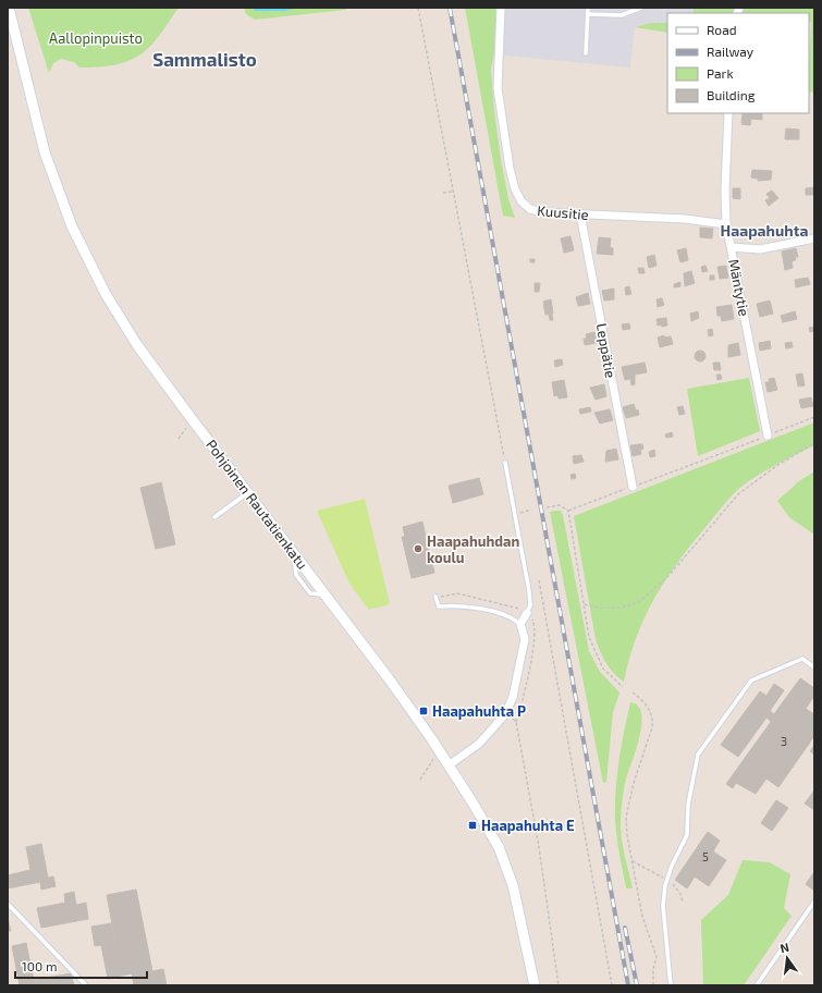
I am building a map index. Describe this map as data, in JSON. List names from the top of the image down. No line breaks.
{"streets":{"street":["Kuusitie","Mäntytie","Leppätie","Pohjoinen Rautatienkatu"]},"crossings":[["Kuusitie","Mäntytie"],["Kuusitie","Leppätie"]],"districts":["Sammalisto","Haapahuhta"],"parks":["Aallopinpuisto"],"places":{"other":["Haapahuhdan koulu"],"transit":["Haapahuhta P","Haapahuhta E"]},"house_numbers":["3","5"],"legend":["Road","Railway","Park","Building"],"scale_bar":"100 m","north":"top"}
